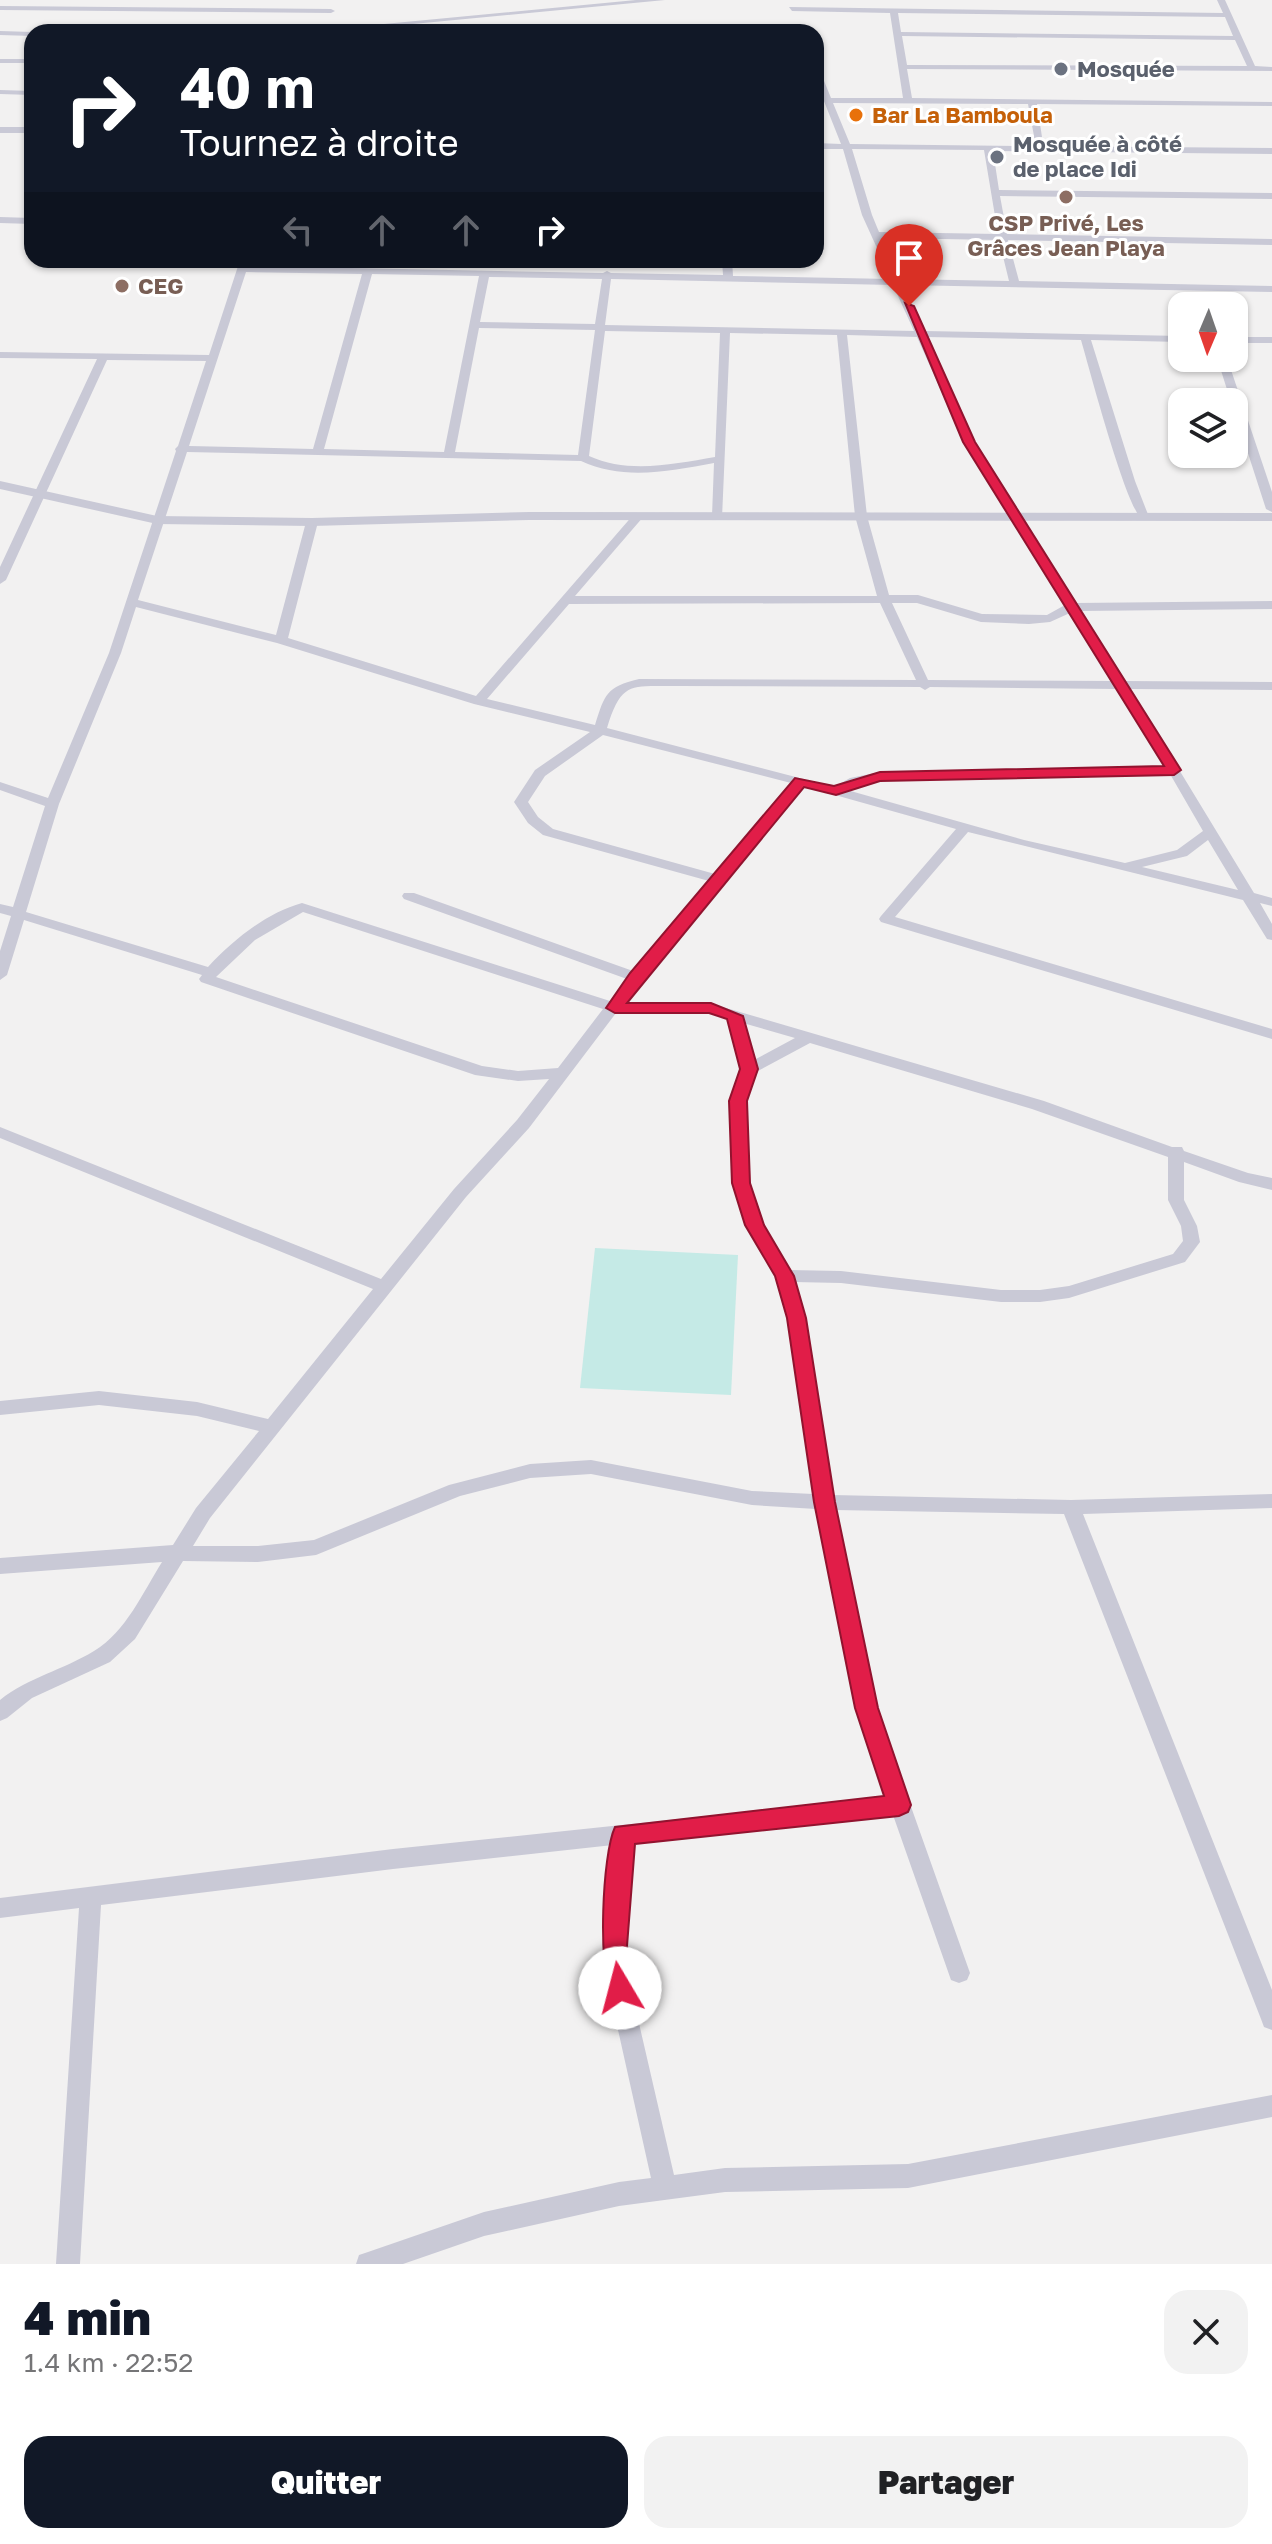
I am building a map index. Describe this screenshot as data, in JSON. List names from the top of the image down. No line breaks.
{"places":["Mosquée","Bar La Bamboula","Mosquée à côté de place Idi","CSP Privé, Les Grâces Jean Playa","CEG"],"north":"bottom","page":{"turn":["40 m","Tournez à droite"],"heading":["4 min","1.4 km · 22:52"],"buttons":["Quitter","Partager"]}}
